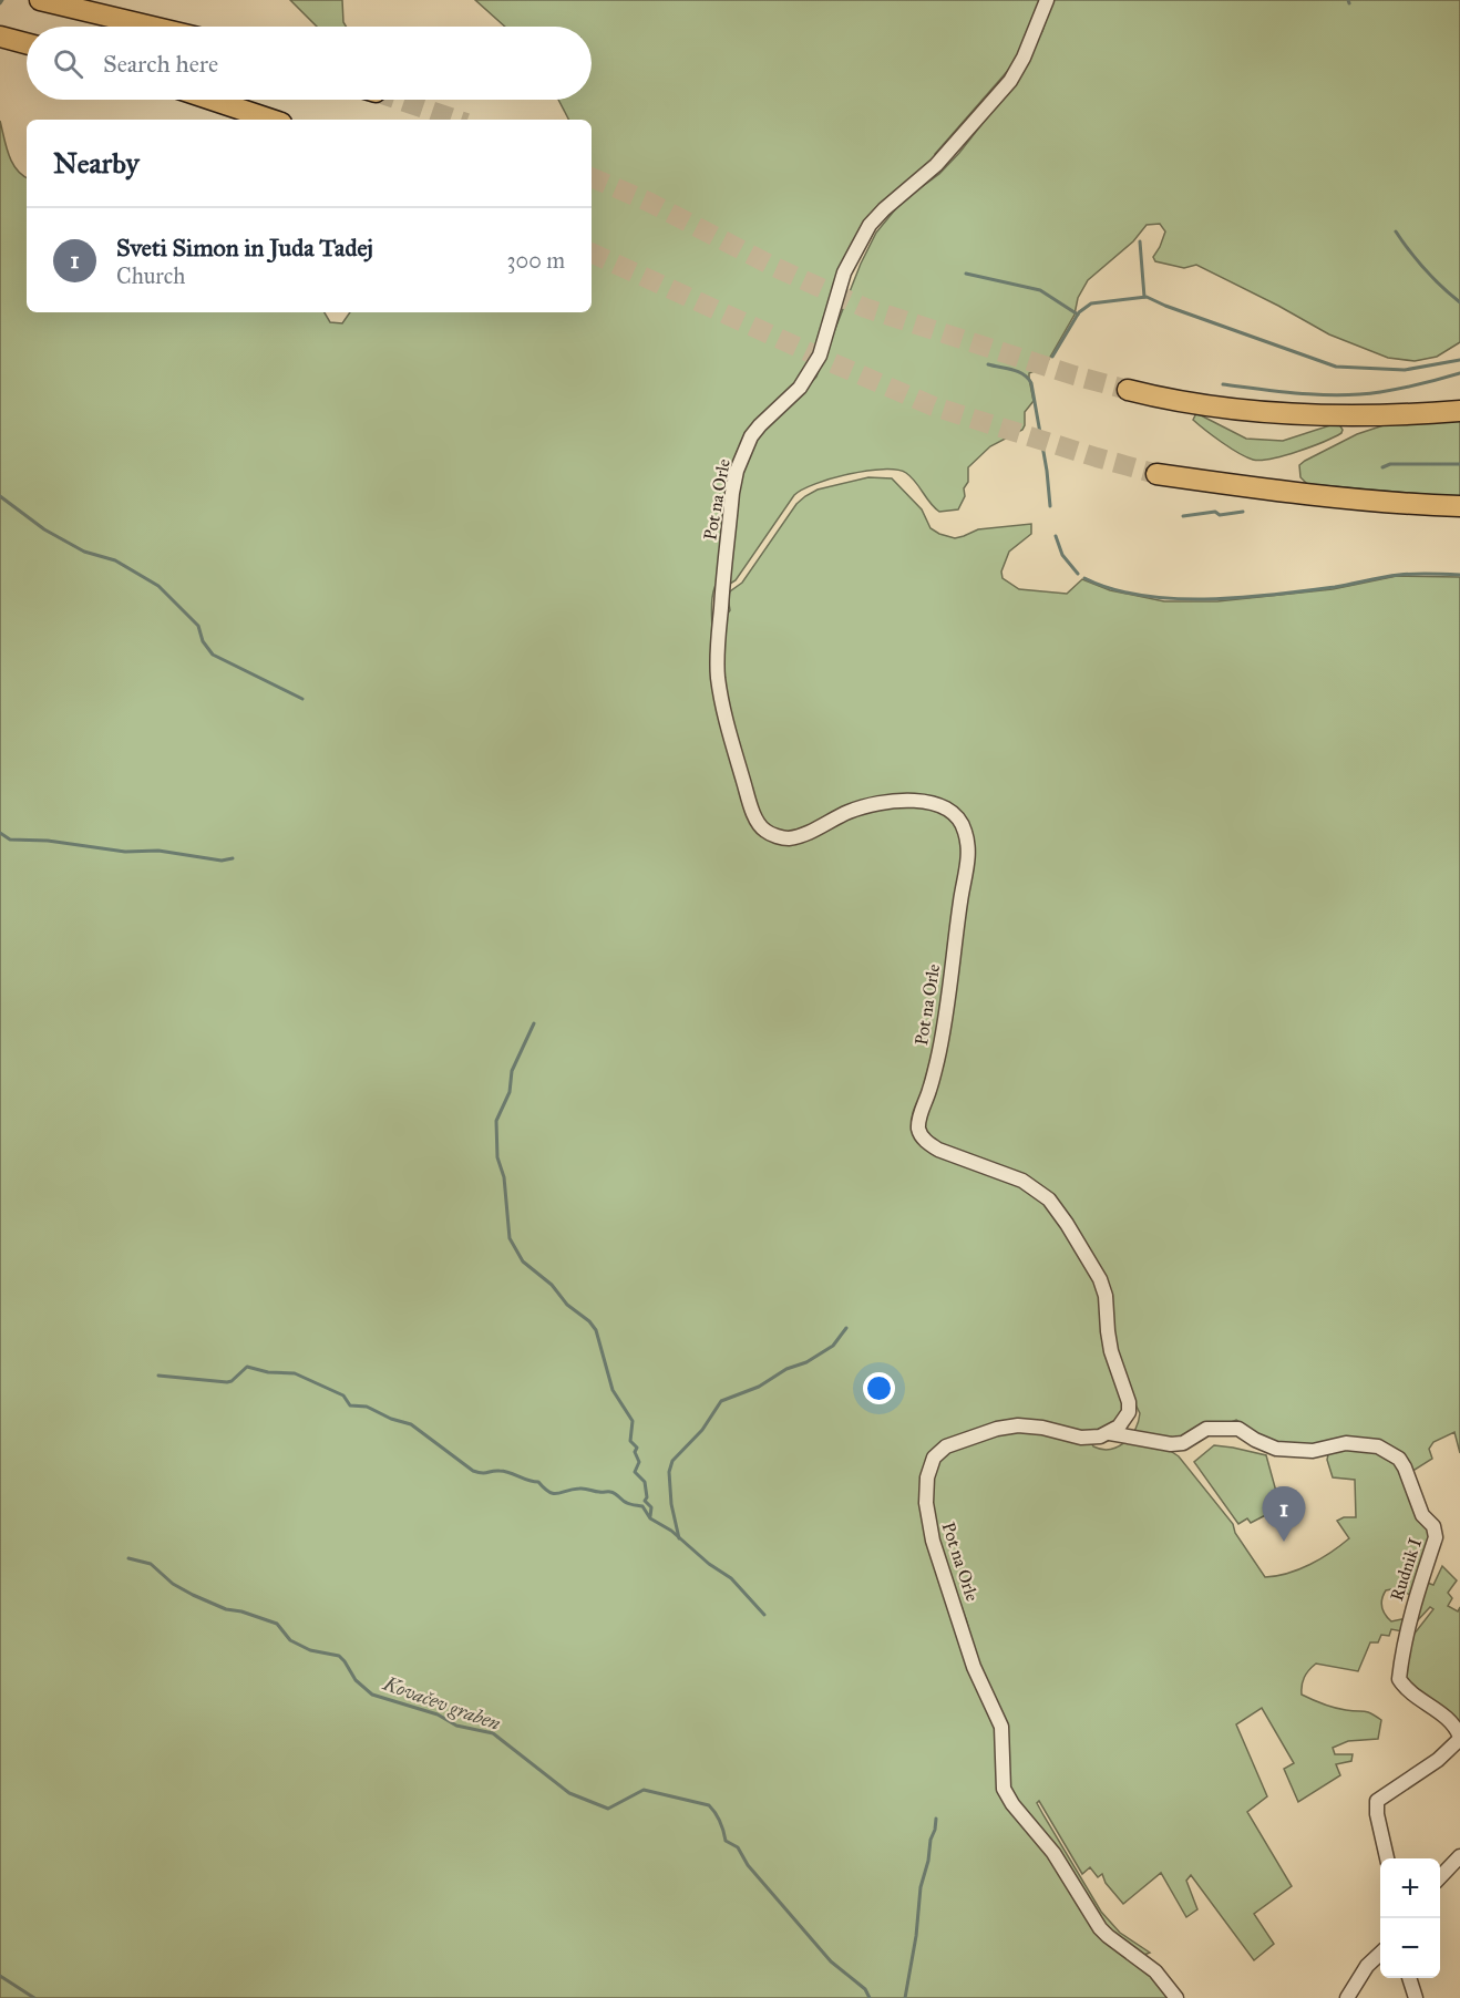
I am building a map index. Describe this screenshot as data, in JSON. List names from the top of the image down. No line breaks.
{"streets":{"street":["Pot na Orle","Rudnik I"]},"crossings":[["Pot na Orle","Rudnik I"]],"water":["Kovačev graben"],"page":{"search":"Search here","heading":"Nearby","list":[{"mark":"1","name":"Sveti Simon in Juda Tadej","note":"Church","value":"300 m"}],"pins":"1","map_buttons":["+","−"]}}
